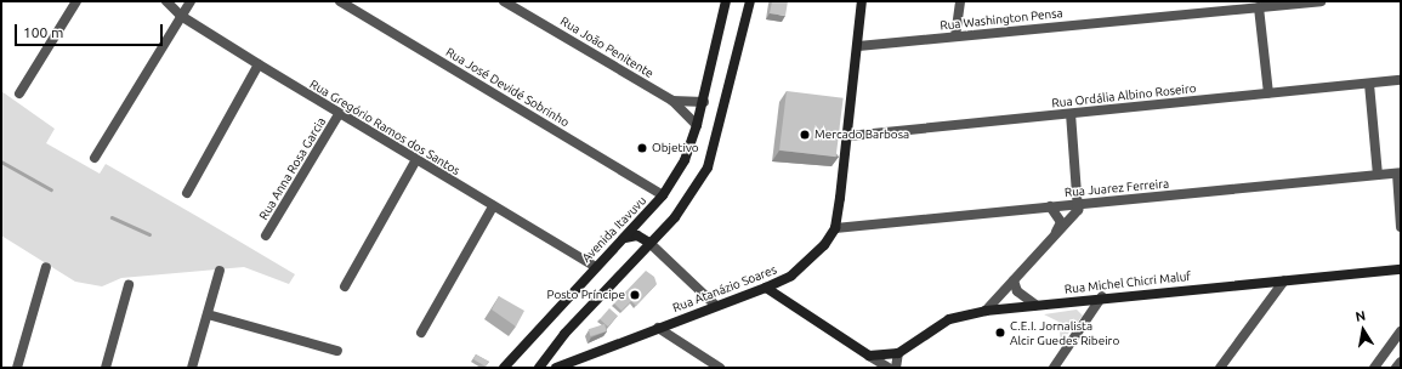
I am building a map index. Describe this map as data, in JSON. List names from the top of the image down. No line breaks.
{"streets":{"street":["Rua Washington Pensa","Rua João Penitente","Rua José Devidé Sobrinho","Rua Ordália Albino Roseiro","Rua Gregório Ramos dos Santos","Rua Anna Rosa Garcia","Rua Juarez Ferreira","Avenida Itavuvu","Rua Michel Chicri Maluf","Rua Atanázio Soares"]},"crossings":[["Rua Washington Pensa","Rua Atanázio Soares"],["Rua João Penitente","Avenida Itavuvu"],["Rua José Devidé Sobrinho","Avenida Itavuvu"],["Rua Ordália Albino Roseiro","Rua Atanázio Soares"],["Rua Gregório Ramos dos Santos","Rua Anna Rosa Garcia"],["Rua Gregório Ramos dos Santos","Avenida Itavuvu"],["Rua Juarez Ferreira","Rua Atanázio Soares"]],"places":["Mercado Barbosa","Objetivo","Posto Príncipe","C.E.I. Jornalista Alcir Guedes Ribeiro"],"scale_bar":"100 m","north":"top"}
